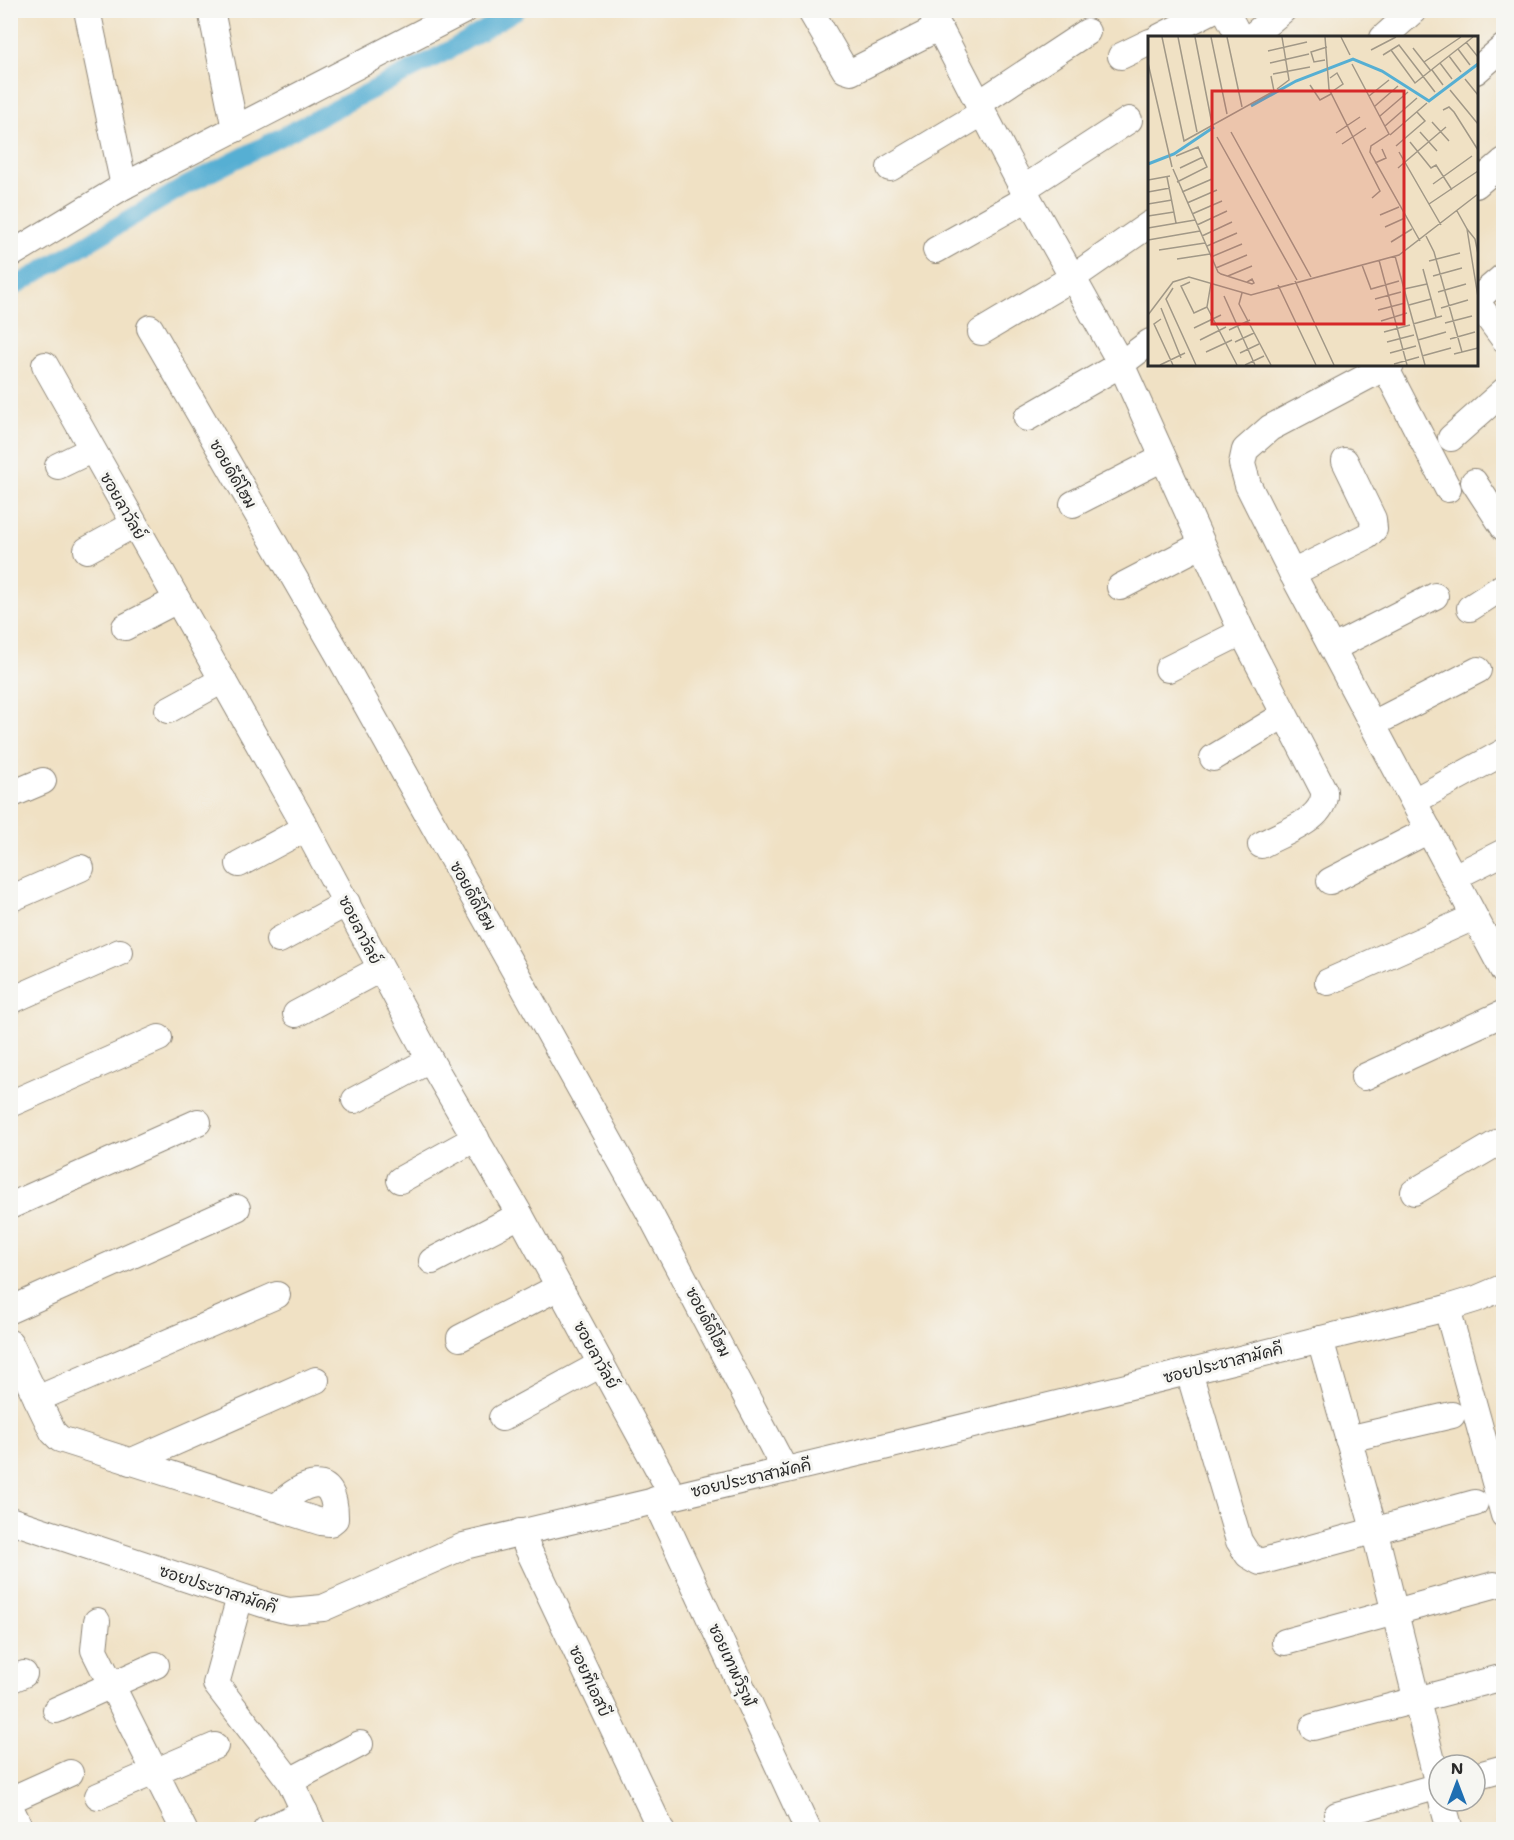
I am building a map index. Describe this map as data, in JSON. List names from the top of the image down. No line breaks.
{"streets":{"street":["ซอยดีดีโฮม","ซอยลาวัลย์","ซอยประชาสามัคคี","ซอยเทพวิรุฬ","ซอยทีเอสบี"]},"crossings":[["ซอยดีดีโฮม","ซอยประชาสามัคคี"],["ซอยลาวัลย์","ซอยประชาสามัคคี"],["ซอยลาวัลย์","ซอยเทพวิรุฬ"],["ซอยประชาสามัคคี","ซอยเทพวิรุฬ"],["ซอยประชาสามัคคี","ซอยทีเอสบี"]],"north":"top"}
